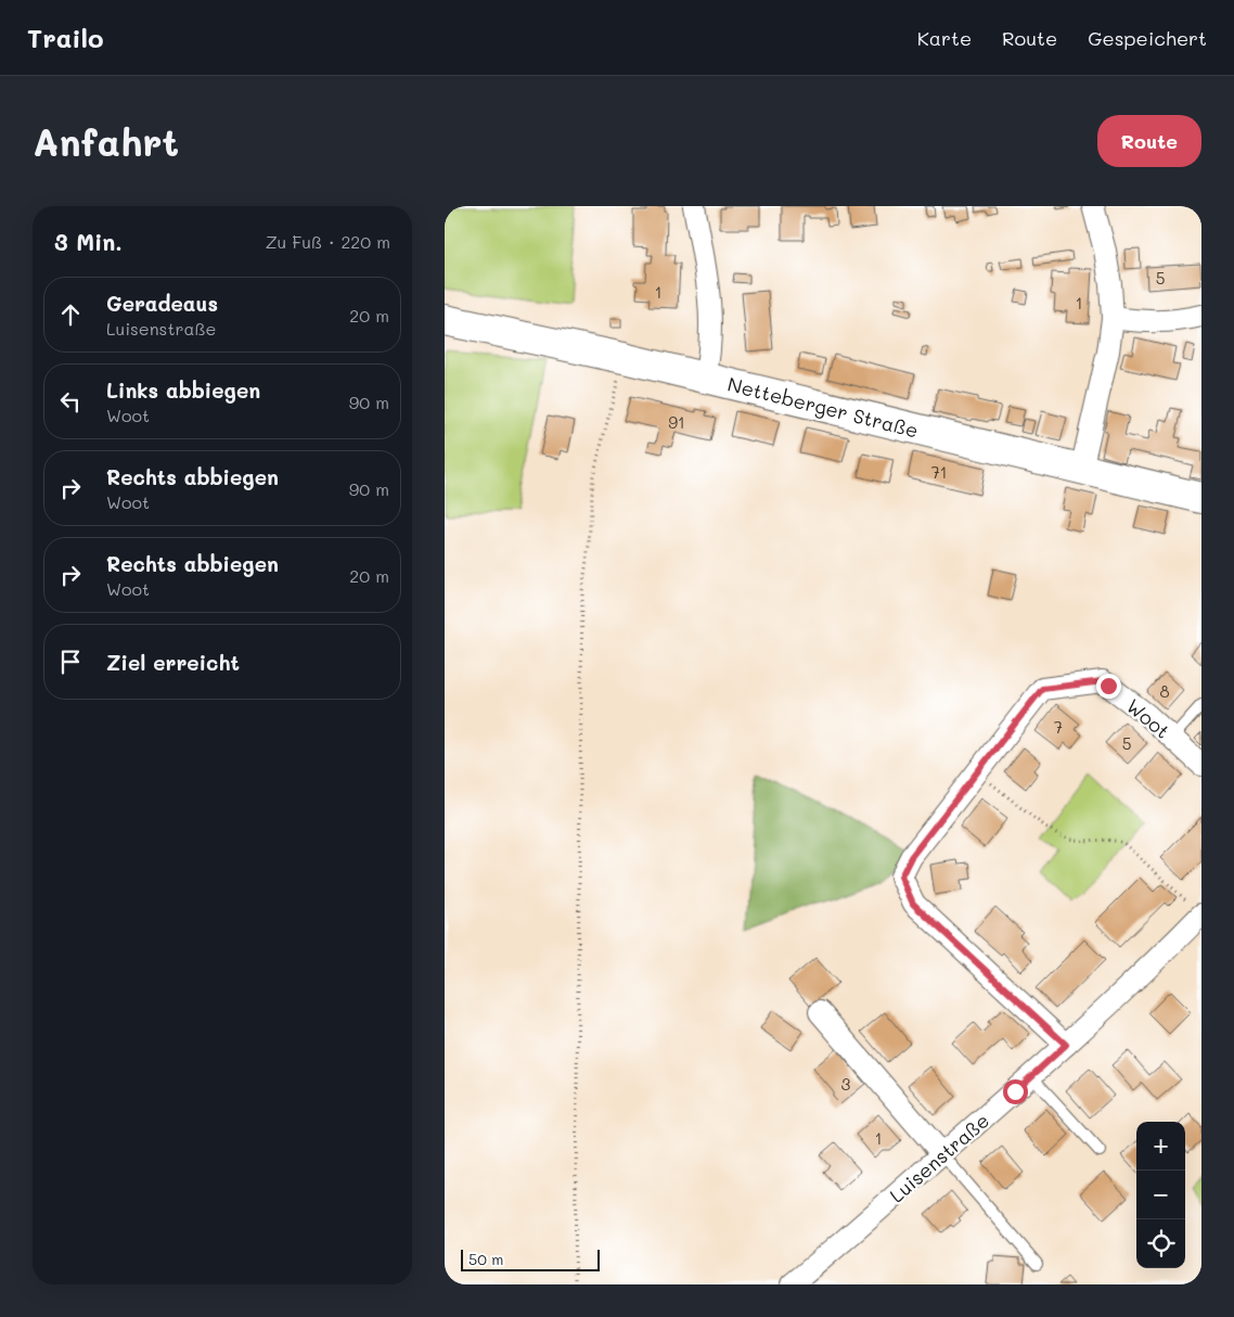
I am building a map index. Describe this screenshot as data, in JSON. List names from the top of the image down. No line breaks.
{"streets":{"street":["Netteberger Straße","Woot","Luisenstraße"]},"crossings":[["Woot","Luisenstraße"]],"house_numbers":["5","1","1","91","71","8","7","5","3","1"],"scale_bar":"50 m","page":{"header":"Trailo","nav":["Karte","Route","Gespeichert"],"buttons":"Route","title":"Anfahrt","heading":["3 Min.","Zu Fuß · 220 m"],"list":[["Geradeaus","Luisenstraße","20 m"],["Links abbiegen","Woot","90 m"],["Rechts abbiegen","Woot","90 m"],["Rechts abbiegen","Woot","20 m"],"Ziel erreicht"],"map_buttons":["+","−"],"scale":"50 m"}}
